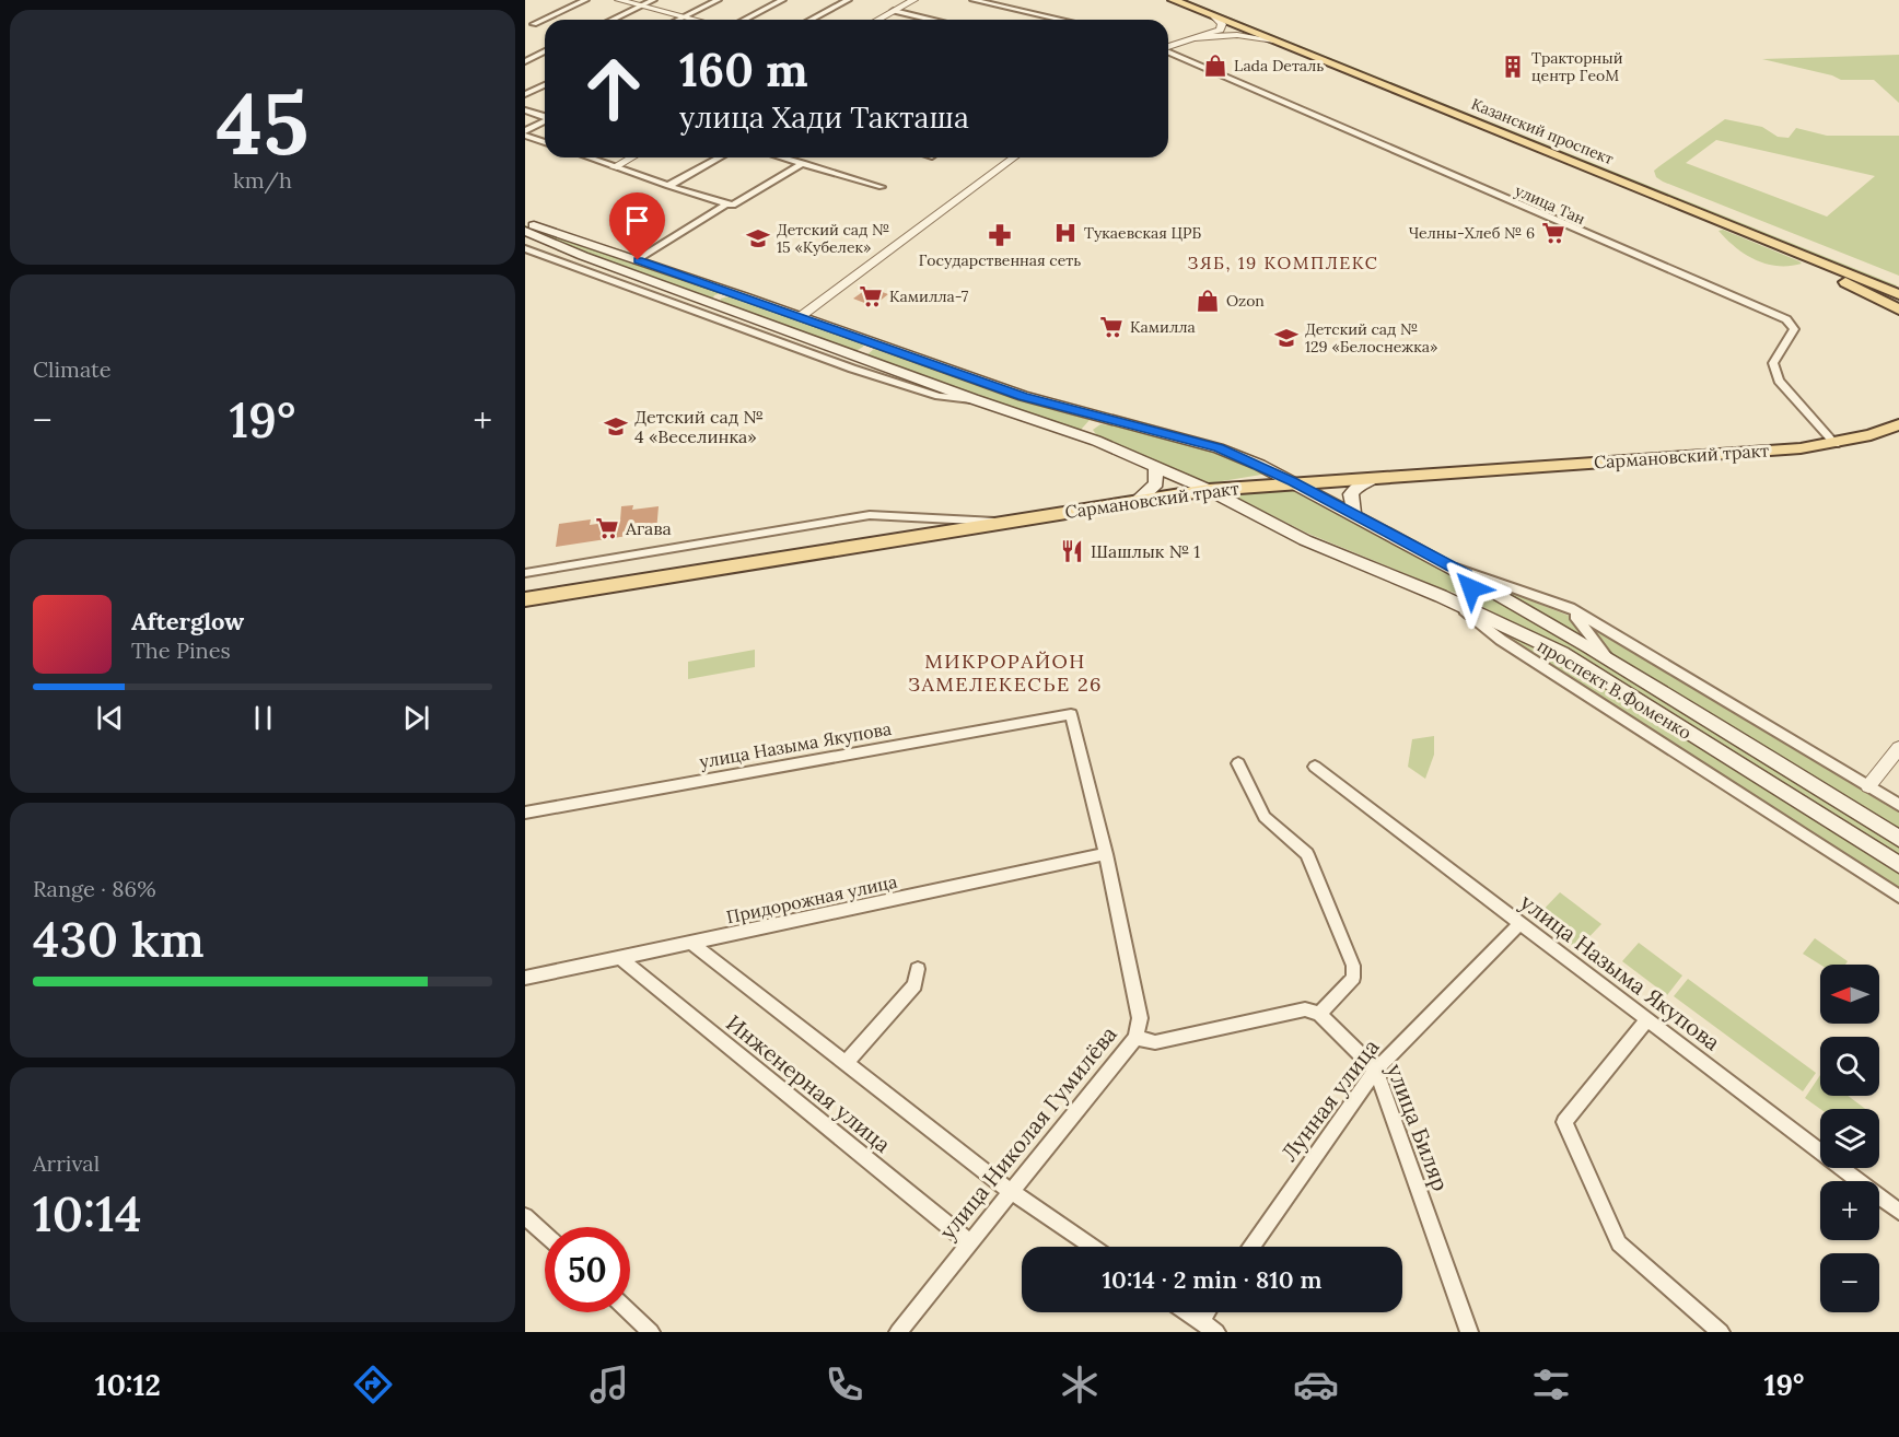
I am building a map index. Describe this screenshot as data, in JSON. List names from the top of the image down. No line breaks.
{"streets":{"main road":["Казанский проспект","Сармановский тракт","проспект В.Фоменко"],"street":["улица Тан","улица Назыма Якупова","Придорожная улица","Инженерная улица","Лунная улица","улица Биляр","улица Николая Гумилёва"]},"crossings":[["улица Тан","Сармановский тракт"],["Сармановский тракт","проспект В.Фоменко"],["улица Назыма Якупова","Лунная улица"],["улица Назыма Якупова","улица Николая Гумилёва"],["Придорожная улица","Инженерная улица"],["Придорожная улица","улица Николая Гумилёва"],["Инженерная улица","улица Николая Гумилёва"],["Лунная улица","улица Биляр"]],"districts":["ЗЯБ, 19 КОМПЛЕКС","МИКРОРАЙОН ЗАМЕЛЕКЕСЬЕ 26"],"places":{"shop":["Lada Dеталь","Ozon"],"building":["Тракторный центр ГеоМ"],"hospital":["Тукаевская ЦРБ"],"supermarket":["Челны-Хлеб № 6","Камилла-7","Камилла","Агава"],"pharmacy":["Государственная сеть"],"school or university":["Детский сад № 15 «Кубелек»","Детский сад № 129 «Белоснежка»","Детский сад № 4 «Веселинка»"],"restaurant":["Шашлык № 1"]},"north":"left","page":{"tile":[["45","km/h"],"Climate",["Range · 86%","430 km"],["Arrival","10:14"]],"turn":["160 m","улица Хади Такташа"],"heat":["−","19°","+"],"song":["Afterglow","The Pines"],"map_buttons":["+","−"],"limit":"50","trip":"10:14 · 2 min · 810 m","tabs":["10:12","19°"]}}
